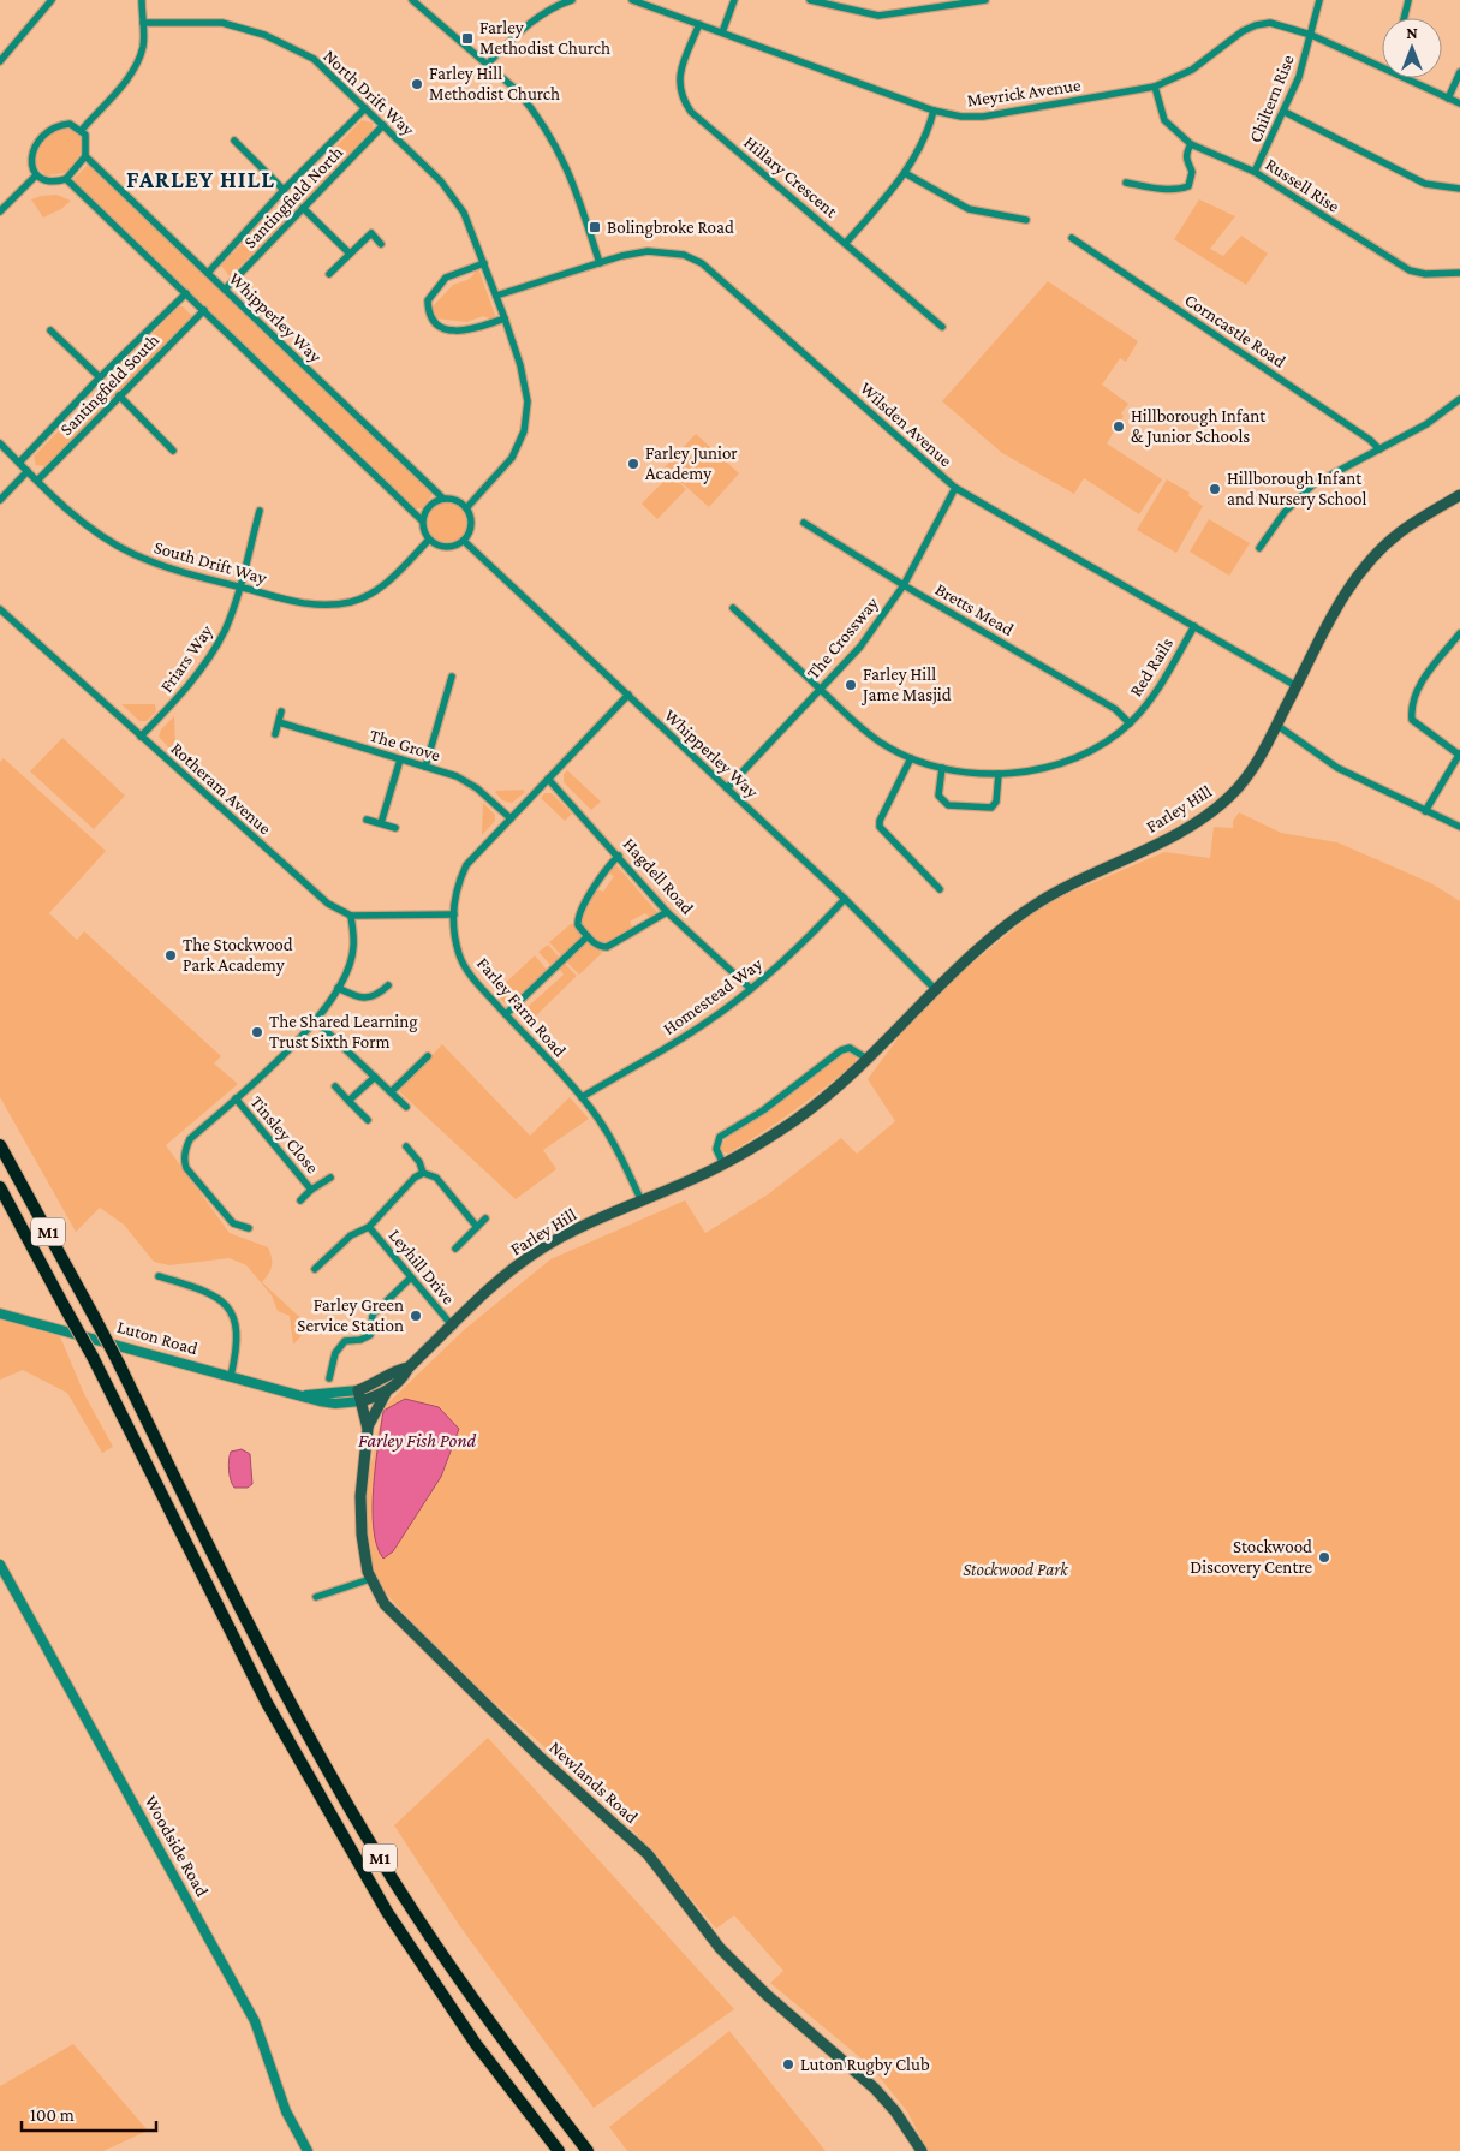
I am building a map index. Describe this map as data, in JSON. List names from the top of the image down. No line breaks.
{"streets":{"highway":["M1"],"main road":["Farley Hill","Newlands Road"],"street":["North Drift Way","Meyrick Avenue","Chiltern Rise","Hillary Crescent","Russell Rise","Santingfield North","Whipperley Way","Corncastle Road","Santingfield South","Wilsden Avenue","South Drift Way","Bretts Mead","The Crossway","Friars Way","Red Rails","The Grove","Rotheram Avenue","Hagdell Road","Homestead Way","Farley Farm Road","Tinsley Close","Leyhill Drive","Luton Road","Woodside Road"]},"crossings":[["North Drift Way","Santingfield North"],["North Drift Way","Whipperley Way"],["North Drift Way","Wilsden Avenue"],["North Drift Way","South Drift Way"],["Meyrick Avenue","Chiltern Rise"],["Meyrick Avenue","Hillary Crescent"],["Meyrick Avenue","Russell Rise"],["Chiltern Rise","Russell Rise"],["Santingfield North","Whipperley Way"],["Whipperley Way","South Drift Way"],["Whipperley Way","The Crossway"],["Whipperley Way","Farley Hill"],["Whipperley Way","Homestead Way"],["Whipperley Way","Farley Farm Road"],["Santingfield South","South Drift Way"],["Wilsden Avenue","The Crossway"],["Wilsden Avenue","Red Rails"],["Wilsden Avenue","Farley Hill"],["South Drift Way","Friars Way"],["Bretts Mead","The Crossway"],["Bretts Mead","Red Rails"],["The Crossway","Red Rails"],["Friars Way","Rotheram Avenue"],["The Grove","Farley Farm Road"],["Rotheram Avenue","Tinsley Close"],["Farley Hill","Farley Farm Road"],["Farley Hill","Leyhill Drive"],["Farley Hill","Luton Road"],["Farley Hill","Newlands Road"],["Hagdell Road","Homestead Way"],["Hagdell Road","Farley Farm Road"],["Homestead Way","Farley Farm Road"],["Luton Road","Newlands Road"]],"districts":["FARLEY HILL"],"water":["Farley Fish Pond"],"parks":["Stockwood Park"],"places":{"transit":["Farley Methodist Church","Bolingbroke Road"],"other":["Farley Hill Methodist Church","Hillborough Infant & Junior Schools","Farley Junior Academy","Hillborough Infant and Nursery School","Farley Hill Jame Masjid","The Stockwood Park Academy","The Shared Learning Trust Sixth Form","Farley Green Service Station","Stockwood Discovery Centre","Luton Rugby Club"]},"scale_bar":"100 m","north":"top"}
